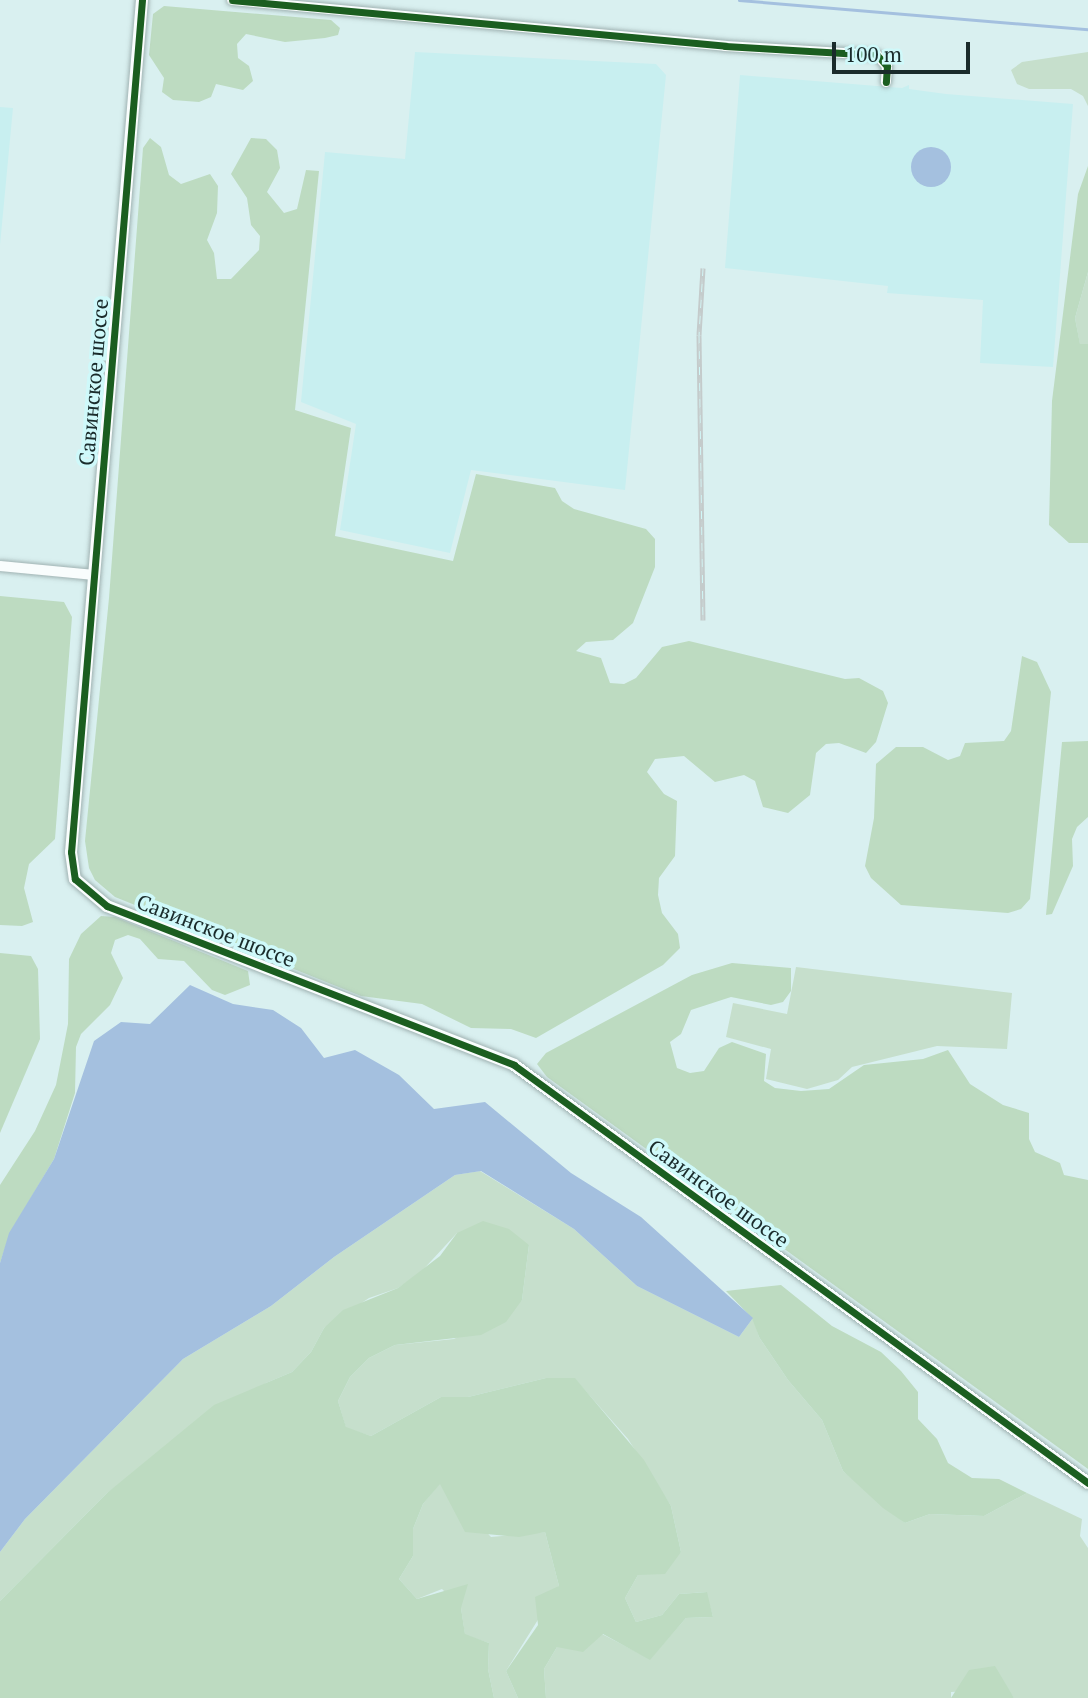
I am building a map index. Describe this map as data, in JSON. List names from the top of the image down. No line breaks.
{"streets":{"street":["Савинское шоссе"]},"scale_bar":"100 m"}
